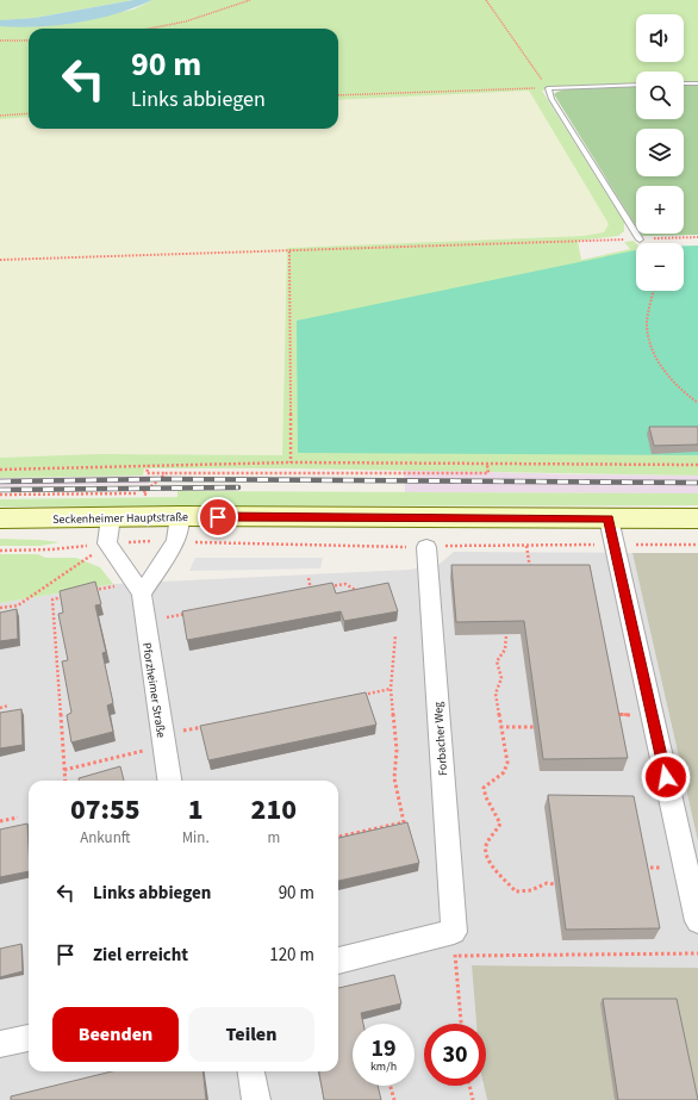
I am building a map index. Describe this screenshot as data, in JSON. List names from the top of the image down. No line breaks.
{"streets":{"main road":["Seckenheimer Hauptstraße"],"street":["Pforzheimer Straße","Forbacher Weg"]},"page":{"map_buttons":["+","−"],"turn":["90 m","Links abbiegen"],"eta":["07:55","Ankunft","1","Min.","210","m"],"list":[{"name":"Links abbiegen","value":"90 m"},{"name":"Ziel erreicht","value":"120 m"}],"buttons":["Beenden","Teilen"],"speed":"19 km/h","limit":"30"}}
